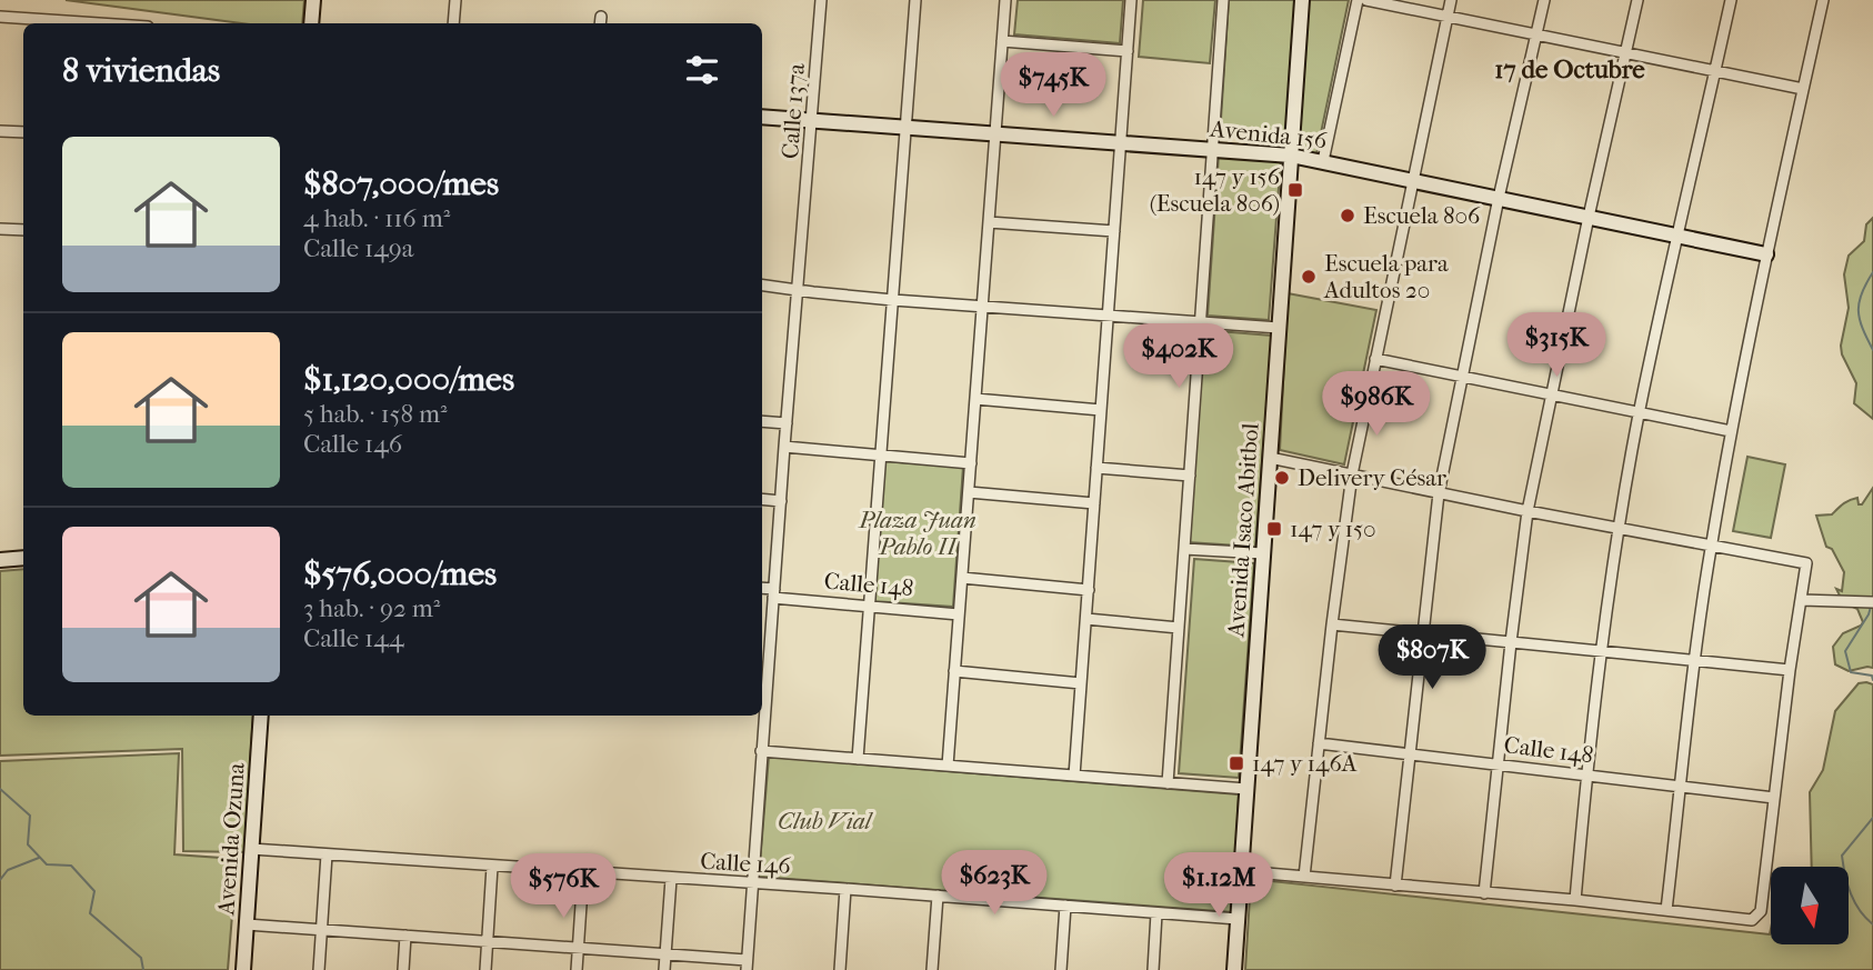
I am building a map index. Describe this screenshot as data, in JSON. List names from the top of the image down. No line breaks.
{"streets":{"main road":["Avenida 156","Avenida Isaco Abitbol","Avenida Ozuna"],"street":["Calle 137a","Calle 148","Calle 146"]},"crossings":[["Calle 137a","Avenida 156"],["Calle 137a","Calle 148"],["Calle 137a","Calle 146"],["Avenida 156","Avenida Isaco Abitbol"],["Avenida Isaco Abitbol","Calle 146"],["Avenida Ozuna","Calle 146"]],"districts":["17 de Octubre"],"parks":["Plaza Juan Pablo II","Club Vial"],"places":{"transit":["147 y 156 (Escuela 806)","147 y 150","147 y 146A"],"other":["Escuela 806","Escuela para Adultos 20","Delivery César"]},"north":"bottom","page":{"heading":"8 viviendas","price":["$745K","$315K","$402K","$986K","$807K","$623K","$1.12M","$576K"],"list":[{"name":"$807,000/mes","note":"4 hab. · 116 m² · Calle 149a"},{"name":"$1,120,000/mes","note":"5 hab. · 158 m² · Calle 146"},{"name":"$576,000/mes","note":"3 hab. · 92 m² · Calle 144"}]}}
